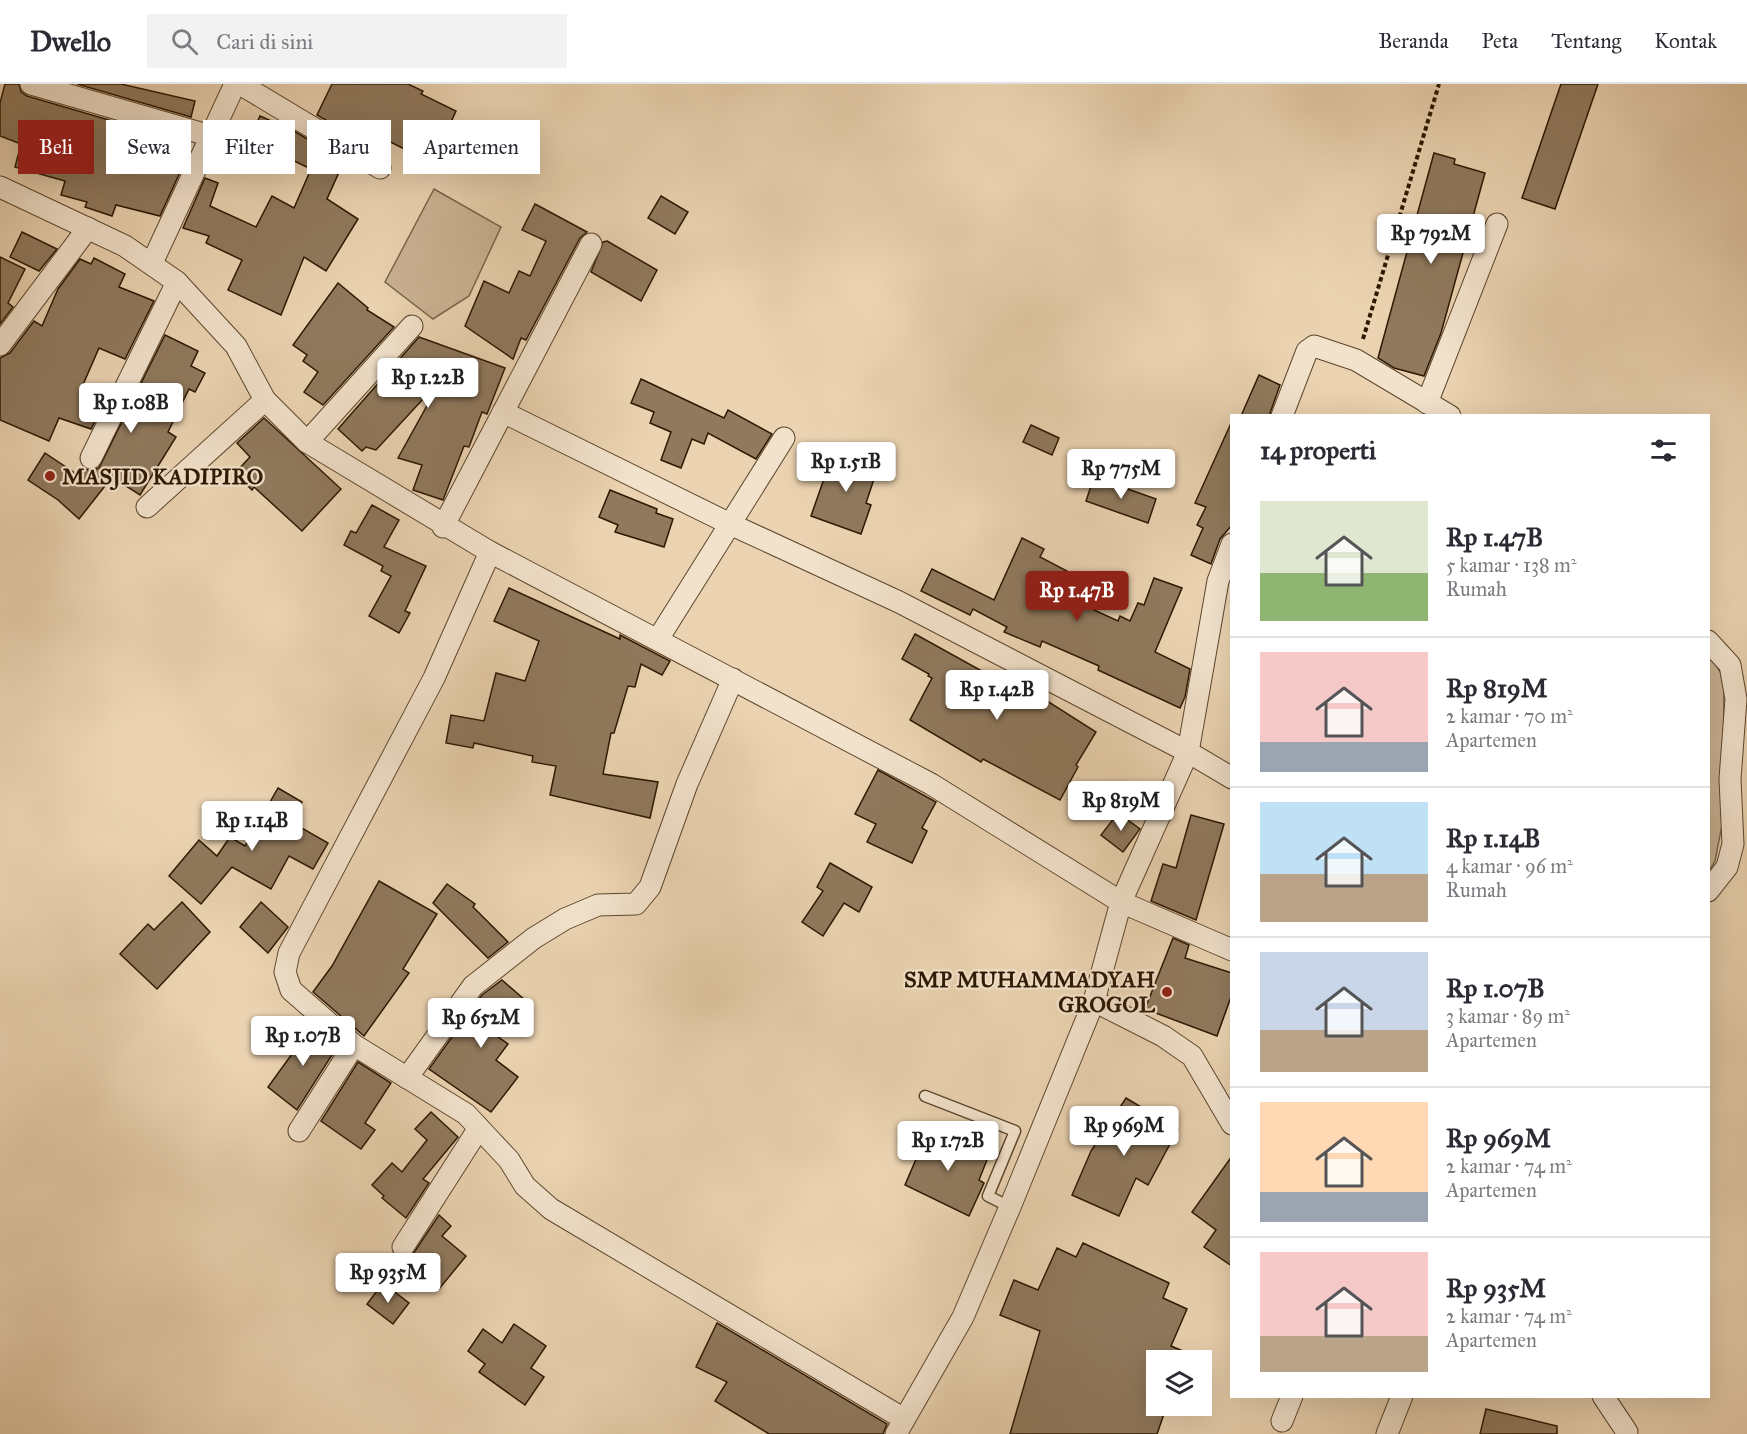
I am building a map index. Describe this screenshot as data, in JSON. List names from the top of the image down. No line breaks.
{"places":["MASJID KADIPIRO","SMP MUHAMMADYAH GROGOL"],"page":{"header":"Dwello","search":"Cari di sini","nav":["Beranda","Peta","Tentang","Kontak"],"chip":["Beli","Sewa","Filter","Baru","Apartemen"],"price":["Rp 792M","Rp 1.22B","Rp 1.08B","Rp 1.51B","Rp 775M","Rp 1.47B","Rp 1.42B","Rp 819M","Rp 1.14B","Rp 652M","Rp 1.07B","Rp 969M","Rp 1.72B","Rp 935M"],"heading":"14 properti","list":[{"name":"Rp 1.47B","note":"5 kamar · 138 m² · Rumah"},{"name":"Rp 819M","note":"2 kamar · 70 m² · Apartemen"},{"name":"Rp 1.14B","note":"4 kamar · 96 m² · Rumah"},{"name":"Rp 1.07B","note":"3 kamar · 89 m² · Apartemen"},{"name":"Rp 969M","note":"2 kamar · 74 m² · Apartemen"},{"name":"Rp 935M","note":"2 kamar · 74 m² · Apartemen"}]}}
